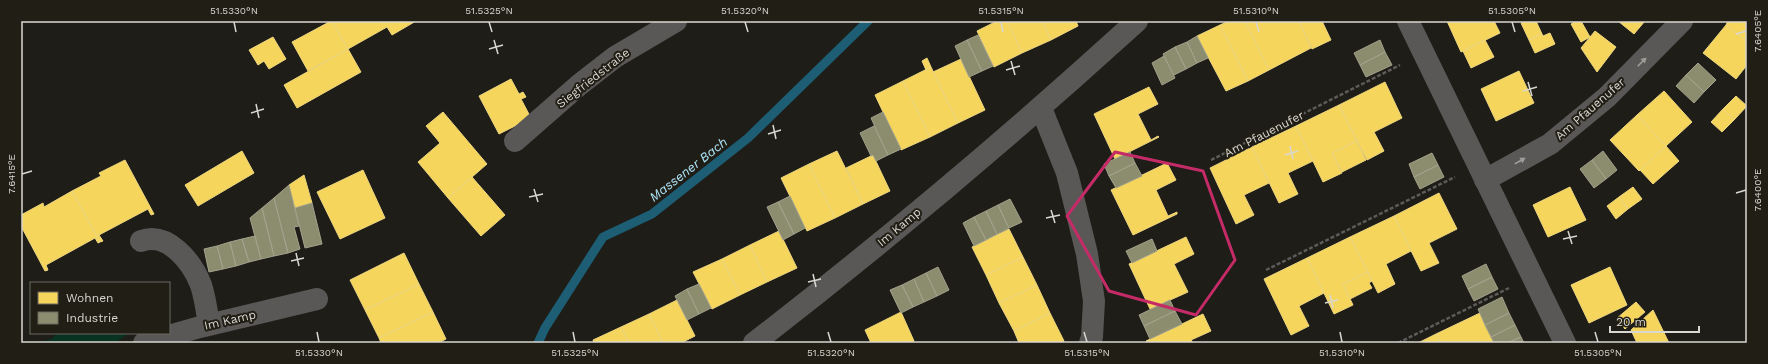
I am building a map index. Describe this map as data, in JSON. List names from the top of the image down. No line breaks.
{"streets":{"street":["Siegfriedstraße","Am Pfauenufer","Im Kamp"]},"one_way":["Am Pfauenufer"],"water":["Massener Bach"],"legend":["Wohnen","Industrie"],"scale_bar":"20 m","coordinates":["51.5330°N","51.5325°N","51.5320°N","51.5315°N","51.5310°N","51.5305°N","7.6405°E","7.6415°E","7.6400°E"]}
